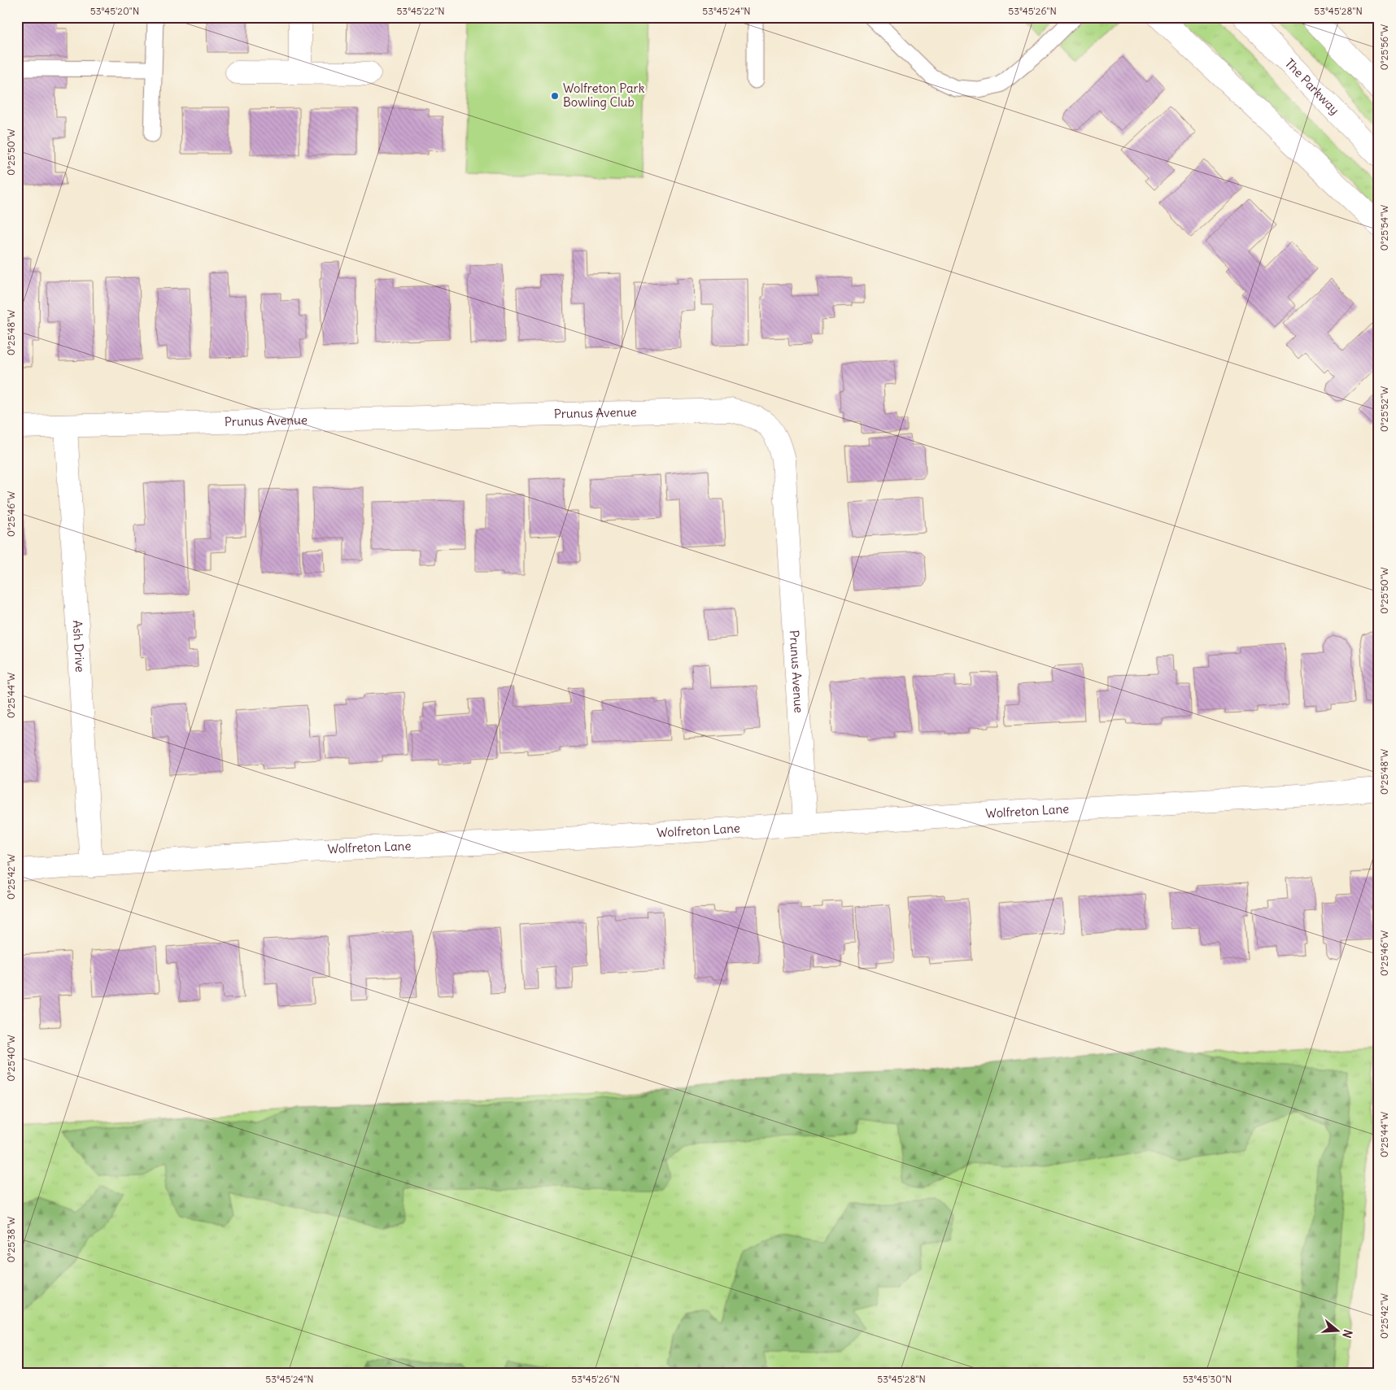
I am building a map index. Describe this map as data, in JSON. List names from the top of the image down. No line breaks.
{"streets":{"street":["The Parkway","Prunus Avenue","Ash Drive","Wolfreton Lane"]},"crossings":[["Prunus Avenue","Ash Drive"],["Prunus Avenue","Wolfreton Lane"],["Ash Drive","Wolfreton Lane"]],"places":["Wolfreton Park Bowling Club"],"north":"right","coordinates":["53°45'20\"N","53°45'22\"N","53°45'24\"N","53°45'26\"N","53°45'28\"N","0°25'56\"W","0°25'50\"W","0°25'54\"W","0°25'48\"W","0°25'52\"W","0°25'46\"W","0°25'44\"W","0°25'42\"W","0°25'40\"W","0°25'38\"W","53°45'30\"N"]}
